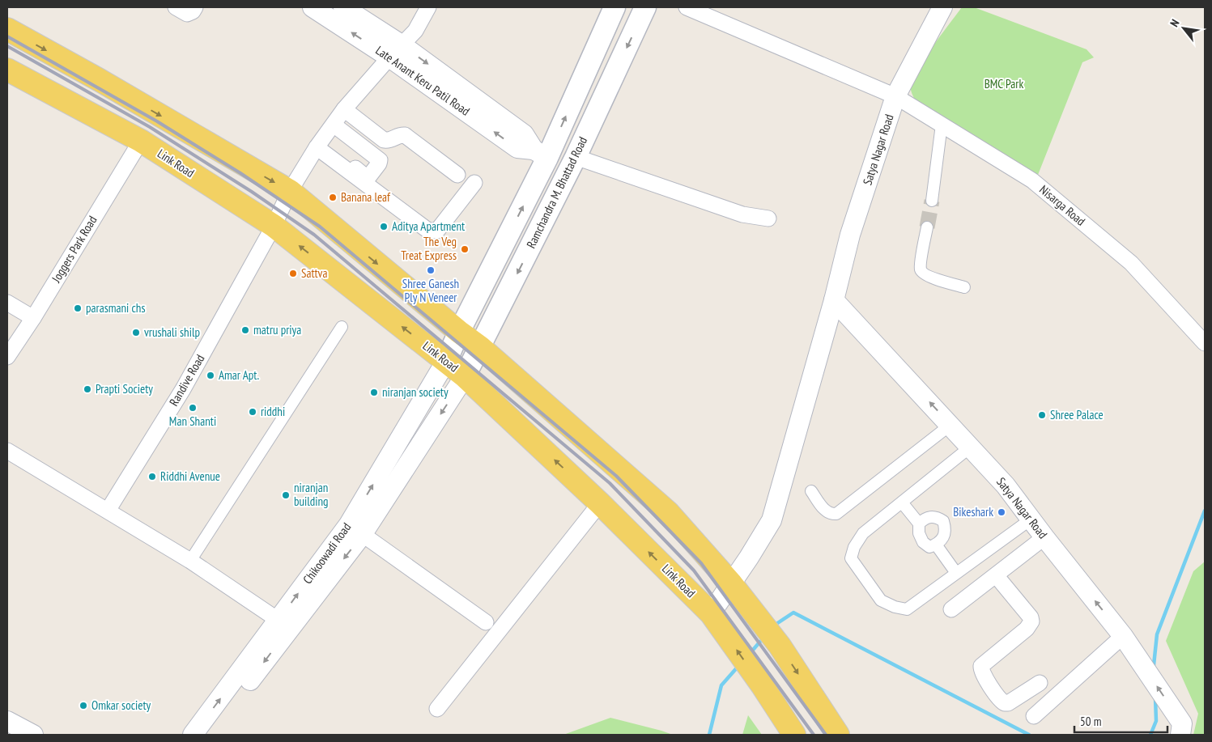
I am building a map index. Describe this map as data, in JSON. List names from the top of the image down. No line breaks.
{"streets":{"main road":["Link Road","Ramchandra M. Bhattad Road"],"street":["Late Anant Keru Patil Road","Satya Nagar Road","Nisarga Road","Joggers Park Road","Randive Road","Chikoowadi Road"]},"crossings":[["Late Anant Keru Patil Road","Ramchandra M. Bhattad Road"],["Late Anant Keru Patil Road","Randive Road"],["Satya Nagar Road","Link Road"],["Satya Nagar Road","Nisarga Road"],["Link Road","Ramchandra M. Bhattad Road"],["Link Road","Joggers Park Road"],["Link Road","Randive Road"],["Link Road","Chikoowadi Road"],["Ramchandra M. Bhattad Road","Chikoowadi Road"]],"parks":["BMC Park"],"places":["Banana leaf","Aditya Apartment","The Veg Treat Express","Shree Ganesh Ply N Veneer","Sattva","parasmani chs","matru priya","vrushali shilp","Amar Apt.","Prapti Society","niranjan society","Man Shanti","riddhi","Shree Palace","Riddhi Avenue","niranjan building","Bikeshark","Omkar society"],"scale_bar":"50 m","north":"top left"}
